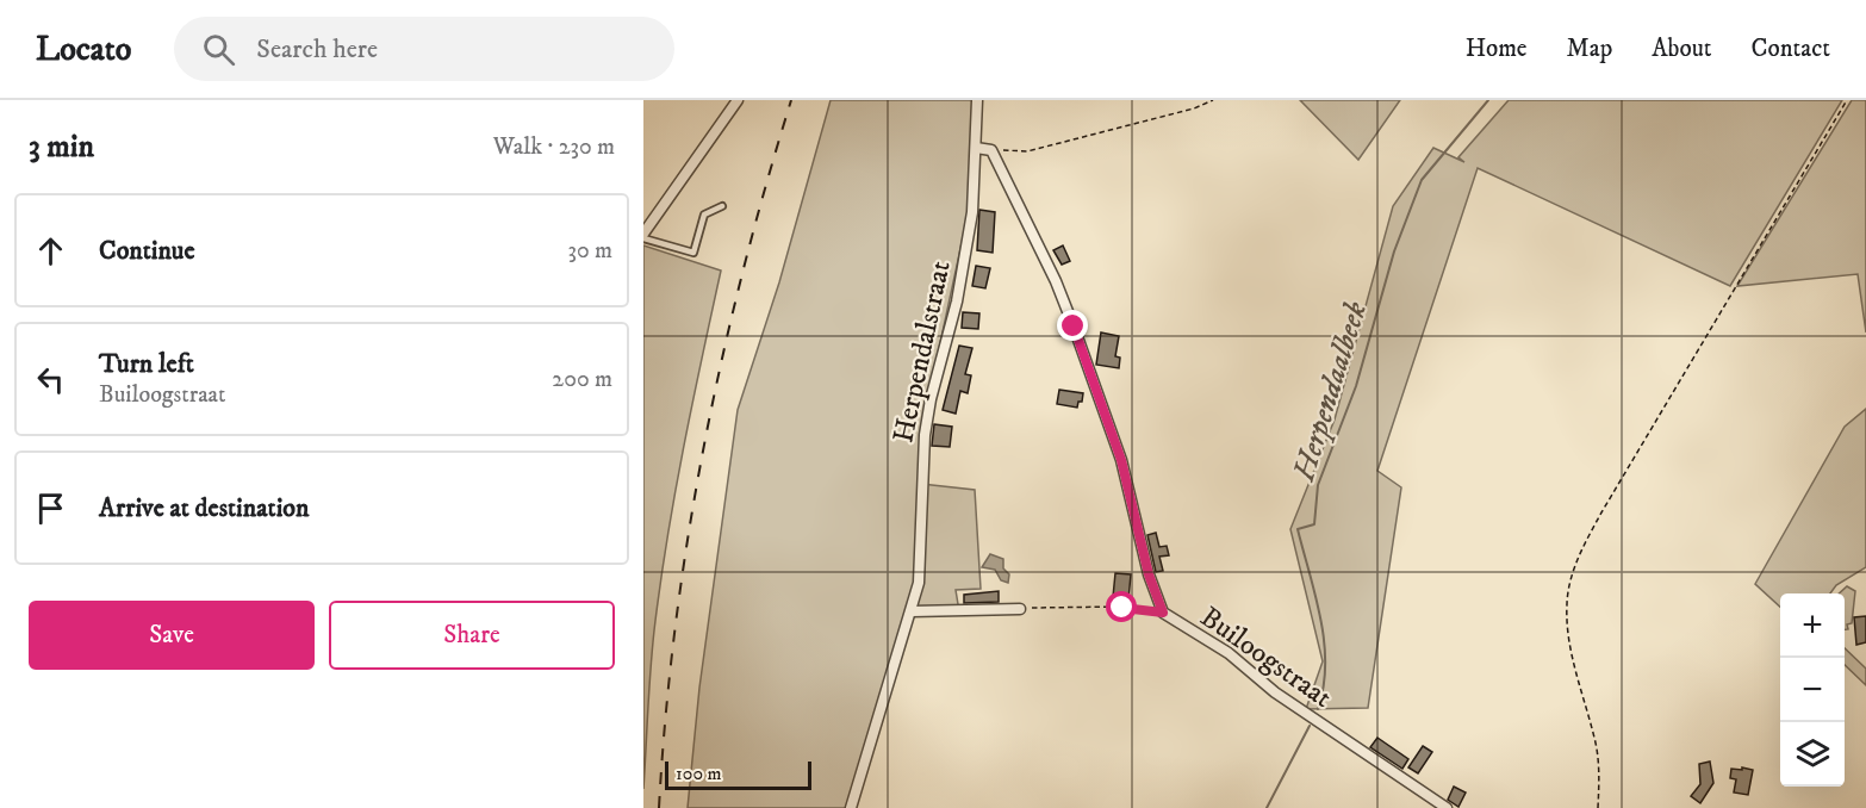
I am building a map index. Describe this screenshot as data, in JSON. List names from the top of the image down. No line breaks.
{"streets":{"street":["Herpendalstraat","Builoogstraat"]},"water":["Herpendaalbeek"],"scale_bar":"100 m","page":{"header":"Locato","search":"Search here","nav":["Home","Map","About","Contact"],"heading":["3 min","Walk · 230 m"],"list":[["Continue","30 m"],["Turn left","Builoogstraat","200 m"],"Arrive at destination"],"buttons":["Save","Share"],"map_buttons":["+","−"],"scale":"100 m"}}
